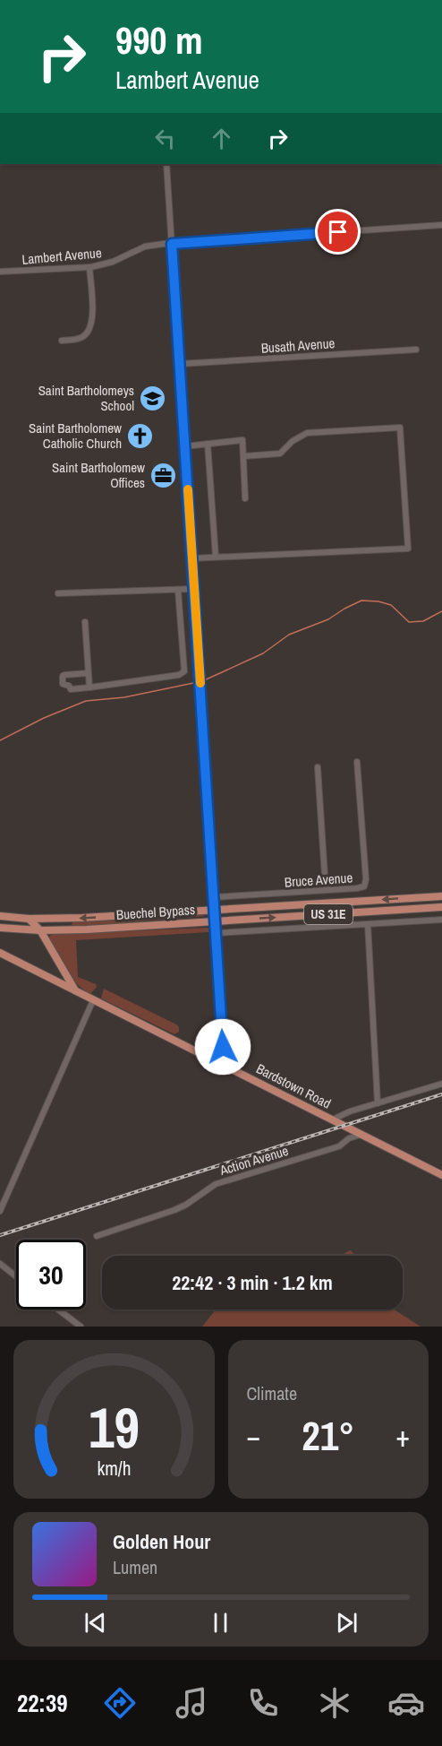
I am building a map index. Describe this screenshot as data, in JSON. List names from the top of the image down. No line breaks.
{"streets":{"main road":["Buechel Bypass","US 31E","Bardstown Road"],"street":["Lambert Avenue","Busath Avenue","Bruce Avenue","Action Avenue"]},"crossings":[["Bardstown Road","Action Avenue"]],"places":{"school or university":["Saint Bartholomeys School"],"church":["Saint Bartholomew Catholic Church"],"office":["Saint Bartholomew Offices"]},"page":{"turn":["990 m","Lambert Avenue"],"limit":"30","trip":"22:42 · 3 min · 1.2 km","tile":"Climate","heat":["−","21°","+"],"song":["Golden Hour","Lumen"],"tabs":"22:39","gauge":["19","km/h"]}}
